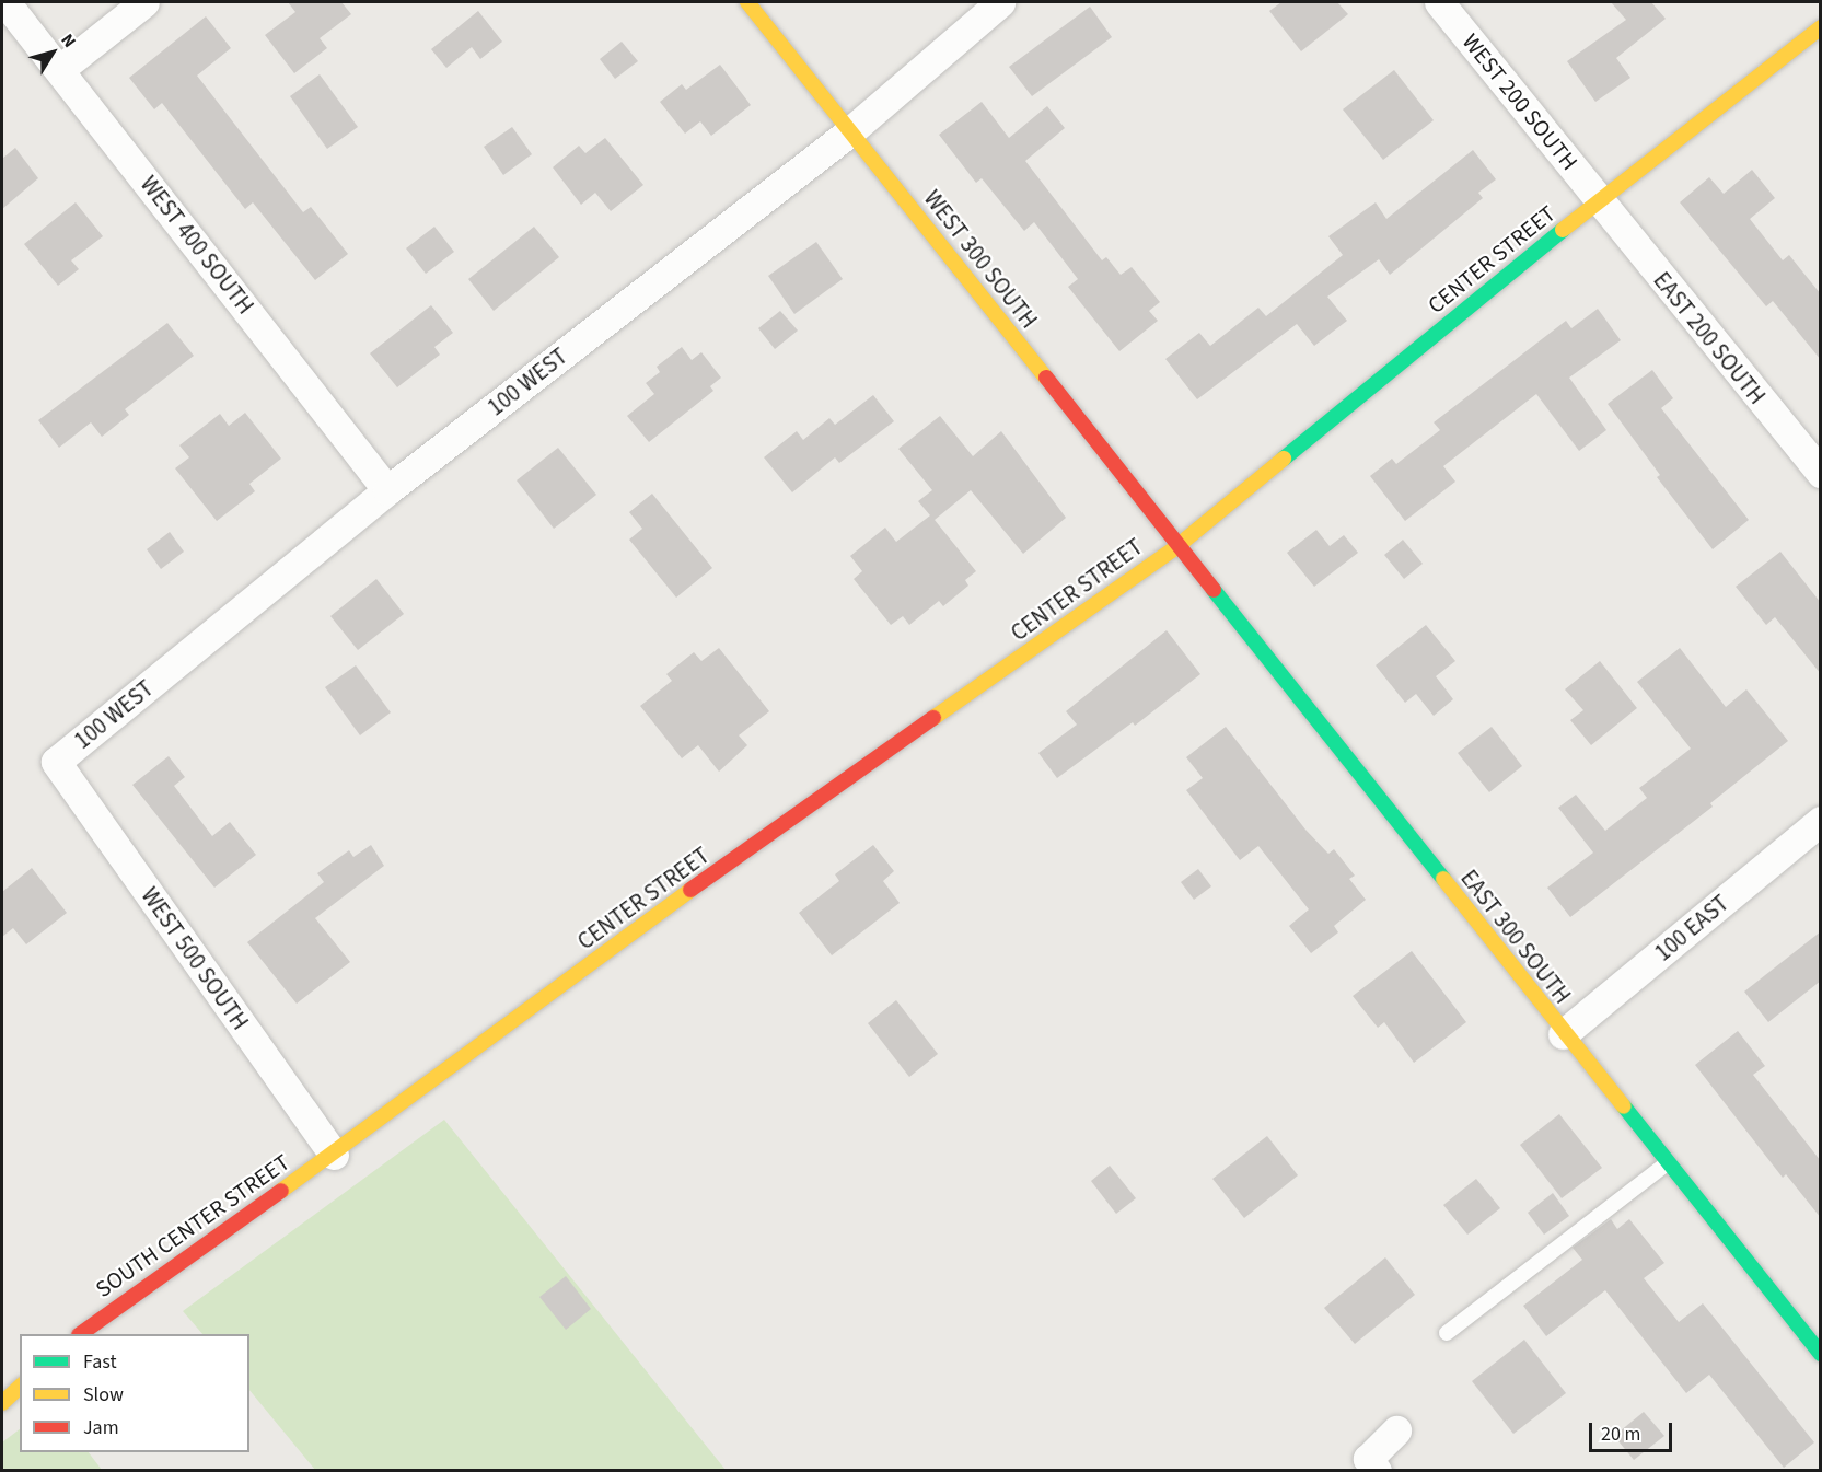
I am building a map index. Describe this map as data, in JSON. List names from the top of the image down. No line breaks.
{"streets":{"street":["WEST 200 SOUTH","WEST 400 SOUTH","WEST 300 SOUTH","CENTER STREET","EAST 200 SOUTH","100 WEST","100 EAST","EAST 300 SOUTH","WEST 500 SOUTH","SOUTH CENTER STREET"]},"crossings":[["WEST 200 SOUTH","CENTER STREET"],["WEST 200 SOUTH","EAST 200 SOUTH"],["WEST 400 SOUTH","100 WEST"],["WEST 300 SOUTH","CENTER STREET"],["WEST 300 SOUTH","100 WEST"],["WEST 300 SOUTH","EAST 300 SOUTH"],["CENTER STREET","EAST 200 SOUTH"],["CENTER STREET","EAST 300 SOUTH"],["CENTER STREET","WEST 500 SOUTH"],["CENTER STREET","SOUTH CENTER STREET"],["100 WEST","WEST 500 SOUTH"],["100 EAST","EAST 300 SOUTH"],["WEST 500 SOUTH","SOUTH CENTER STREET"]],"legend":["Fast","Slow","Jam"],"scale_bar":"20 m","north":"top right"}
